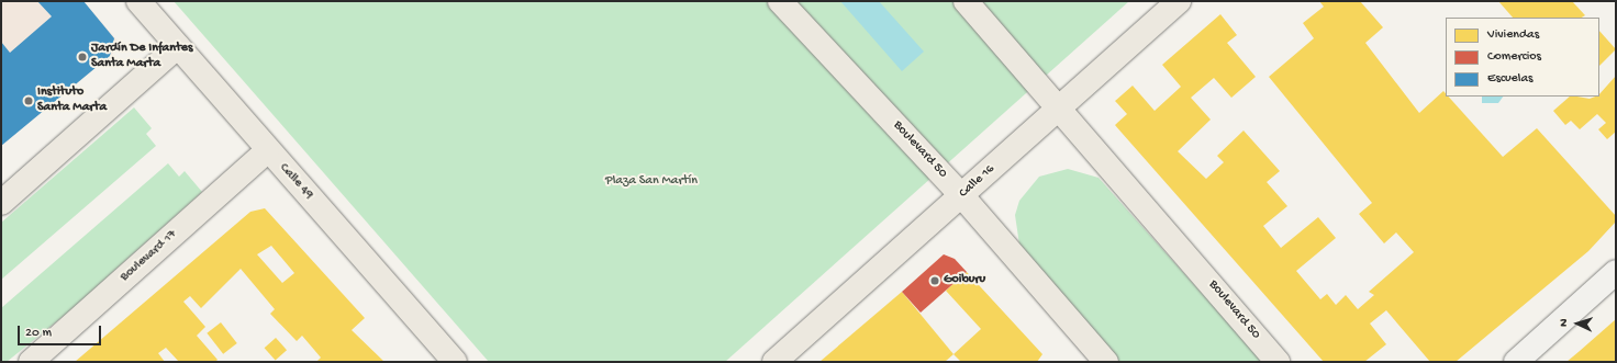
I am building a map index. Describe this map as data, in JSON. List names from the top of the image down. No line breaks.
{"streets":{"main road":["Boulevard 50","Calle 49","Calle 16","Boulevard 17"]},"crossings":[["Boulevard 50","Calle 16"],["Calle 49","Boulevard 17"]],"parks":["Plaza San Martín"],"places":["Jardín De Infantes Santa Marta","Instituto Santa Marta","Goiburu"],"legend":["Viviendas","Comercios","Escuelas"],"scale_bar":"20 m","north":"left"}
